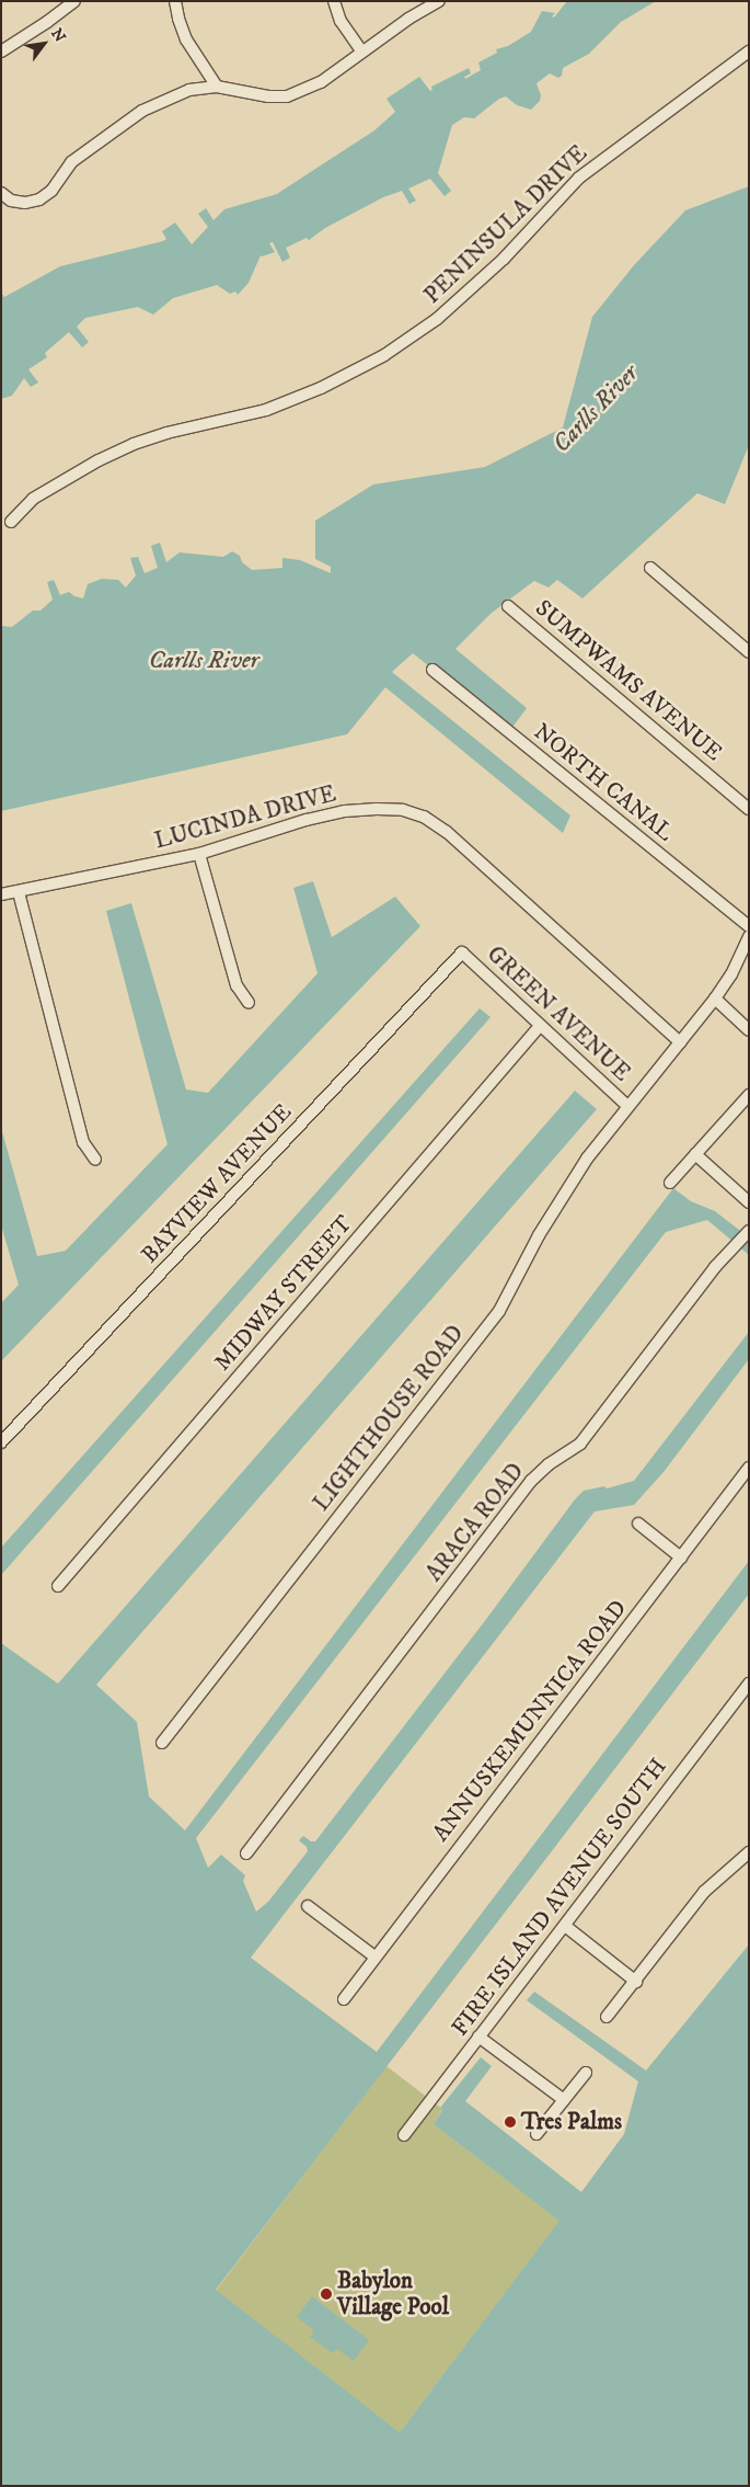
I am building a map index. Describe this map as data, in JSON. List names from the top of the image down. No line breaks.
{"streets":{"street":["PENINSULA DRIVE","SUMPWAMS AVENUE","NORTH CANAL","LUCINDA DRIVE","GREEN AVENUE","BAYVIEW AVENUE","MIDWAY STREET","LIGHTHOUSE ROAD","ARACA ROAD","ANNUSKEMUNNICA ROAD","FIRE ISLAND AVENUE SOUTH"]},"crossings":[["LUCINDA DRIVE","LIGHTHOUSE ROAD"],["GREEN AVENUE","BAYVIEW AVENUE"],["GREEN AVENUE","MIDWAY STREET"],["GREEN AVENUE","LIGHTHOUSE ROAD"]],"water":["Carlls River"],"places":["Tres Palms","Babylon Village Pool"],"north":"top right"}
